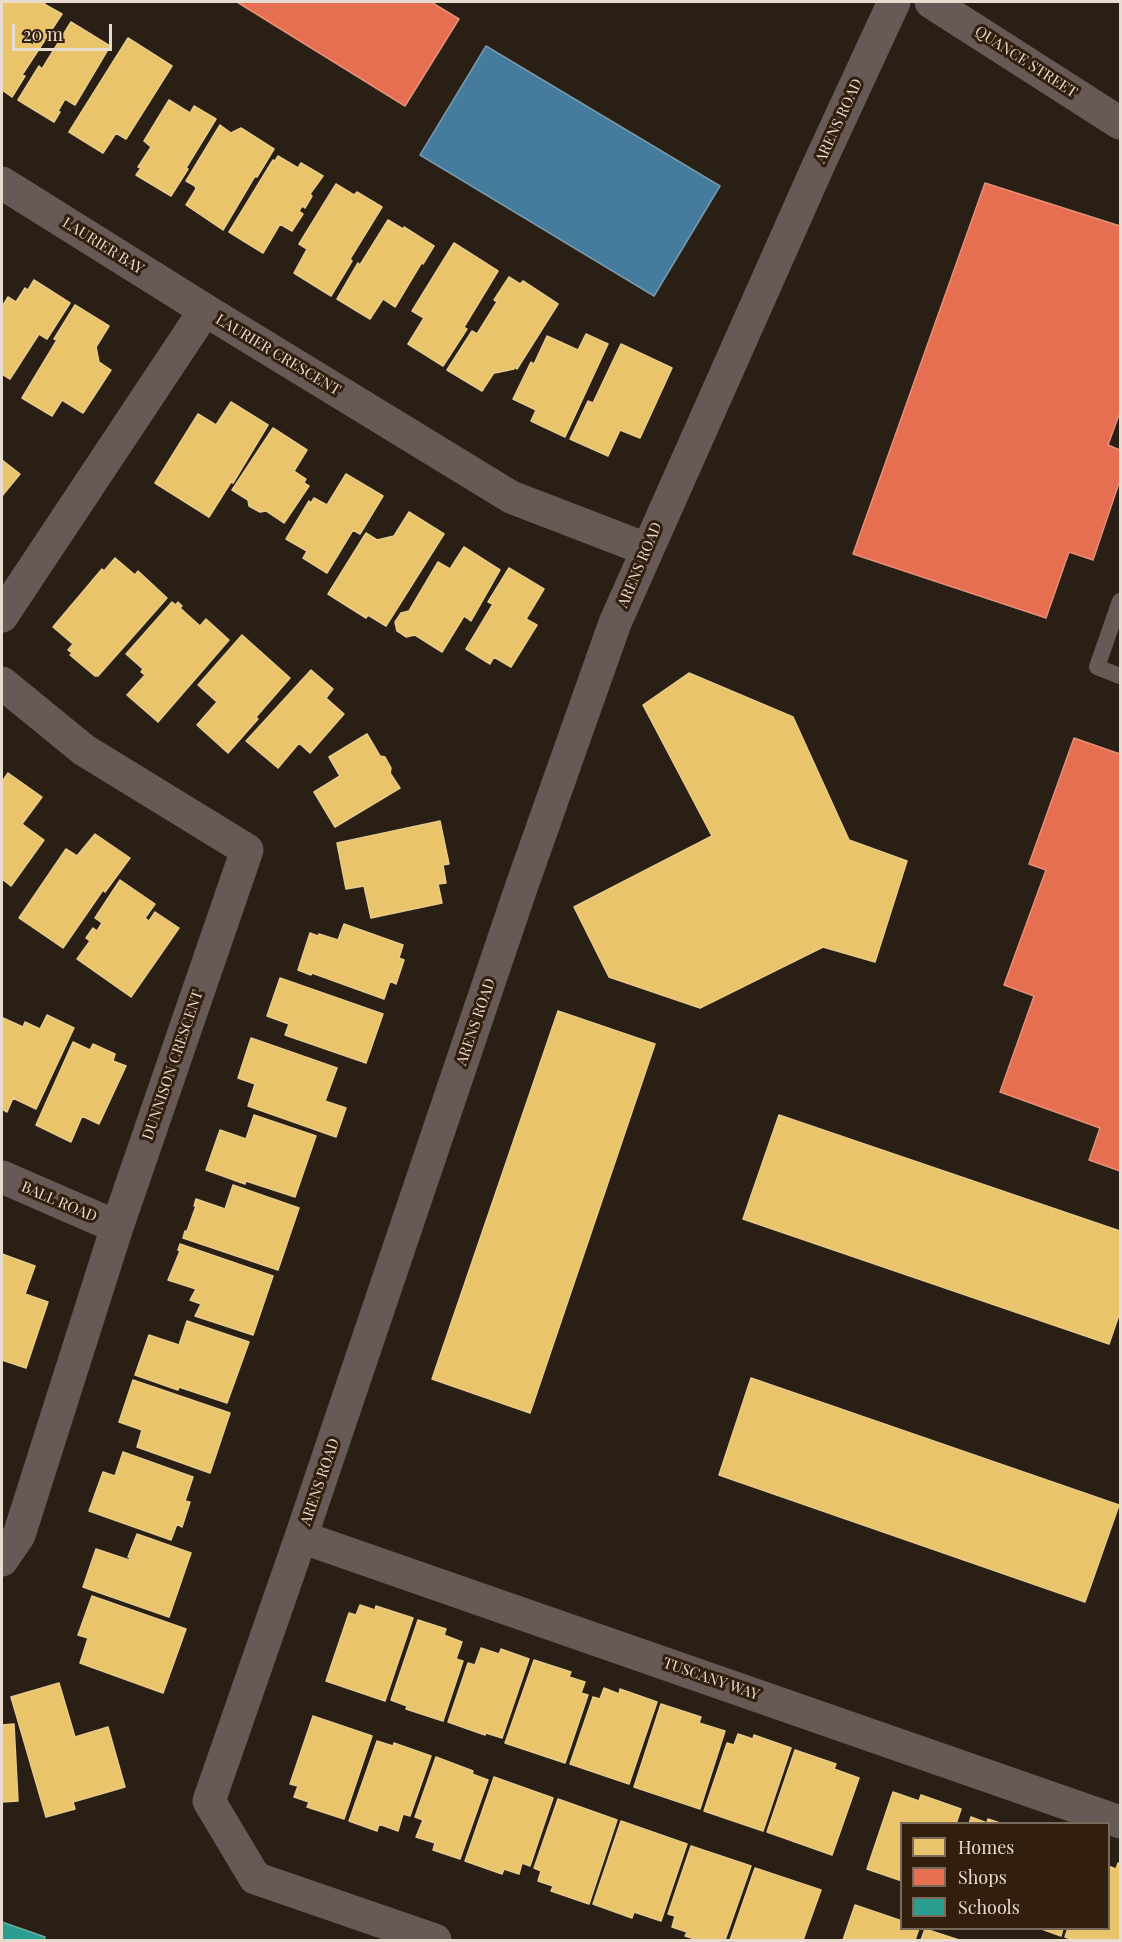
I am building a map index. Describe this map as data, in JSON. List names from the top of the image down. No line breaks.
{"streets":{"street":["QUANCE STREET","ARENS ROAD","LAURIER BAY","LAURIER CRESCENT","DUNNISON CRESCENT","BALL ROAD","TUSCANY WAY"]},"crossings":[["ARENS ROAD","LAURIER CRESCENT"],["ARENS ROAD","TUSCANY WAY"],["LAURIER BAY","LAURIER CRESCENT"],["DUNNISON CRESCENT","BALL ROAD"]],"legend":["Homes","Shops","Schools"],"scale_bar":"20 m"}
